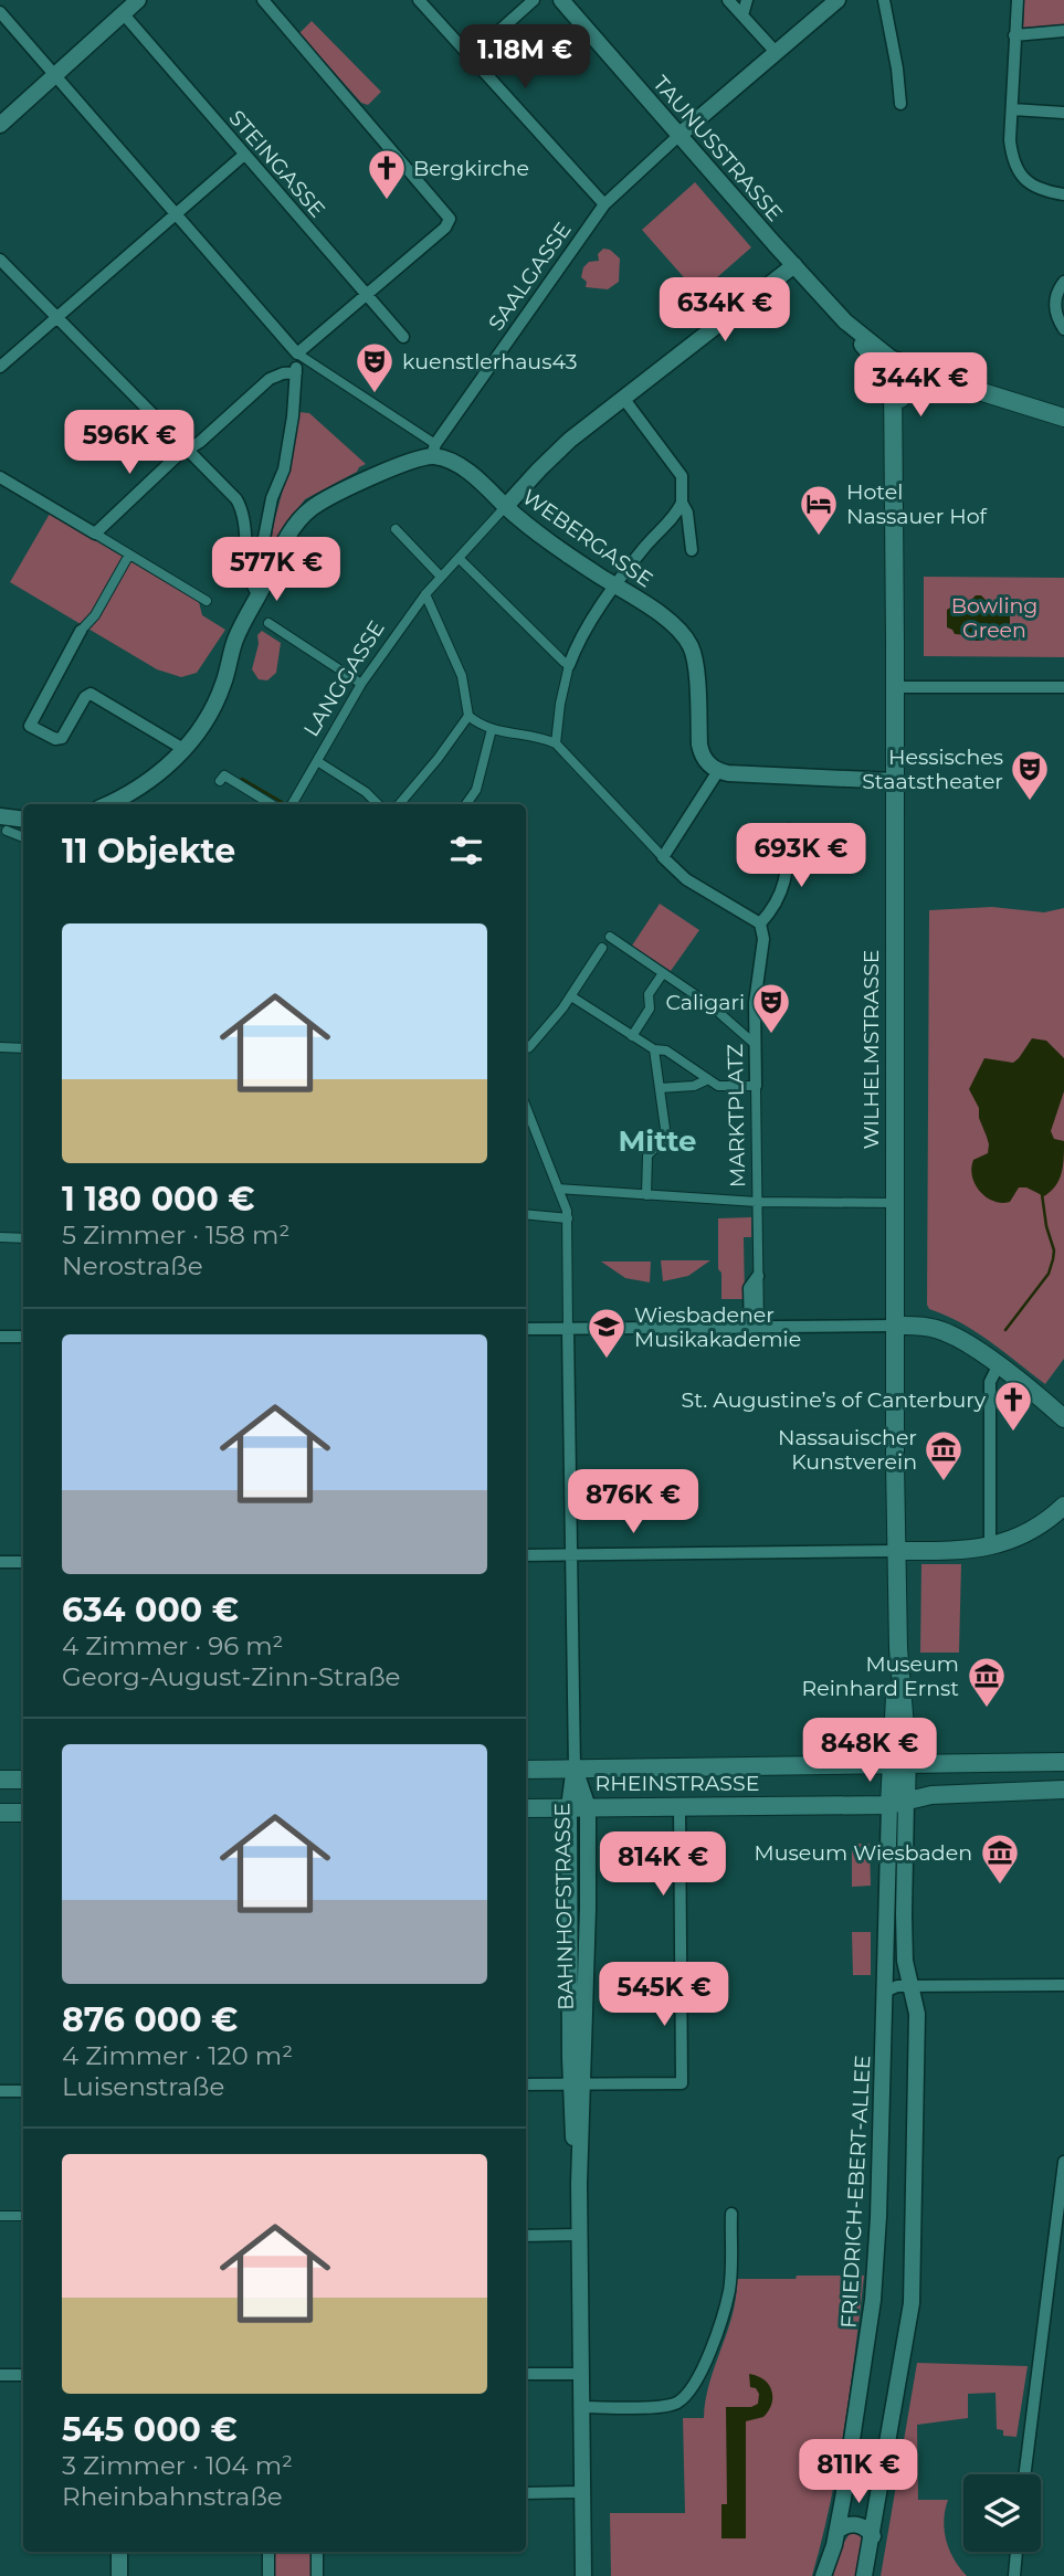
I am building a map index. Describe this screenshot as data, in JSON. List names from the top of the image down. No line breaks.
{"streets":{"main road":["WILHELMSTRASSE","RHEINSTRASSE"],"street":["TAUNUSSTRASSE","STEINGASSE","SAALGASSE","WEBERGASSE","LANGGASSE","MARKTPLATZ","BAHNHOFSTRASSE","FRIEDRICH-EBERT-ALLEE"]},"crossings":[["TAUNUSSTRASSE","SAALGASSE"],["TAUNUSSTRASSE","LANGGASSE"],["TAUNUSSTRASSE","WILHELMSTRASSE"],["SAALGASSE","WEBERGASSE"],["WEBERGASSE","LANGGASSE"],["WILHELMSTRASSE","RHEINSTRASSE"],["WILHELMSTRASSE","FRIEDRICH-EBERT-ALLEE"],["RHEINSTRASSE","BAHNHOFSTRASSE"],["RHEINSTRASSE","FRIEDRICH-EBERT-ALLEE"]],"districts":["Mitte"],"parks":["Bowling Green"],"places":{"church":["Bergkirche","St. Augustine’s of Canterbury"],"theatre":["kuenstlerhaus43","Hessisches Staatstheater","Caligari"],"hotel":["Hotel Nassauer Hof"],"school or university":["Wiesbadener Musikakademie"],"museum":["Nassauischer Kunstverein","Museum Reinhard Ernst","Museum Wiesbaden"]},"page":{"price":["1.18M €","634K €","344K €","596K €","577K €","693K €","876K €","848K €","814K €","545K €","811K €"],"heading":"11 Objekte","list":[{"name":"1 180 000 €","note":"5 Zimmer · 158 m² · Nerostraße"},{"name":"634 000 €","note":"4 Zimmer · 96 m² · Georg-August-Zinn-Straße"},{"name":"876 000 €","note":"4 Zimmer · 120 m² · Luisenstraße"},{"name":"545 000 €","note":"3 Zimmer · 104 m² · Rheinbahnstraße"}]}}
